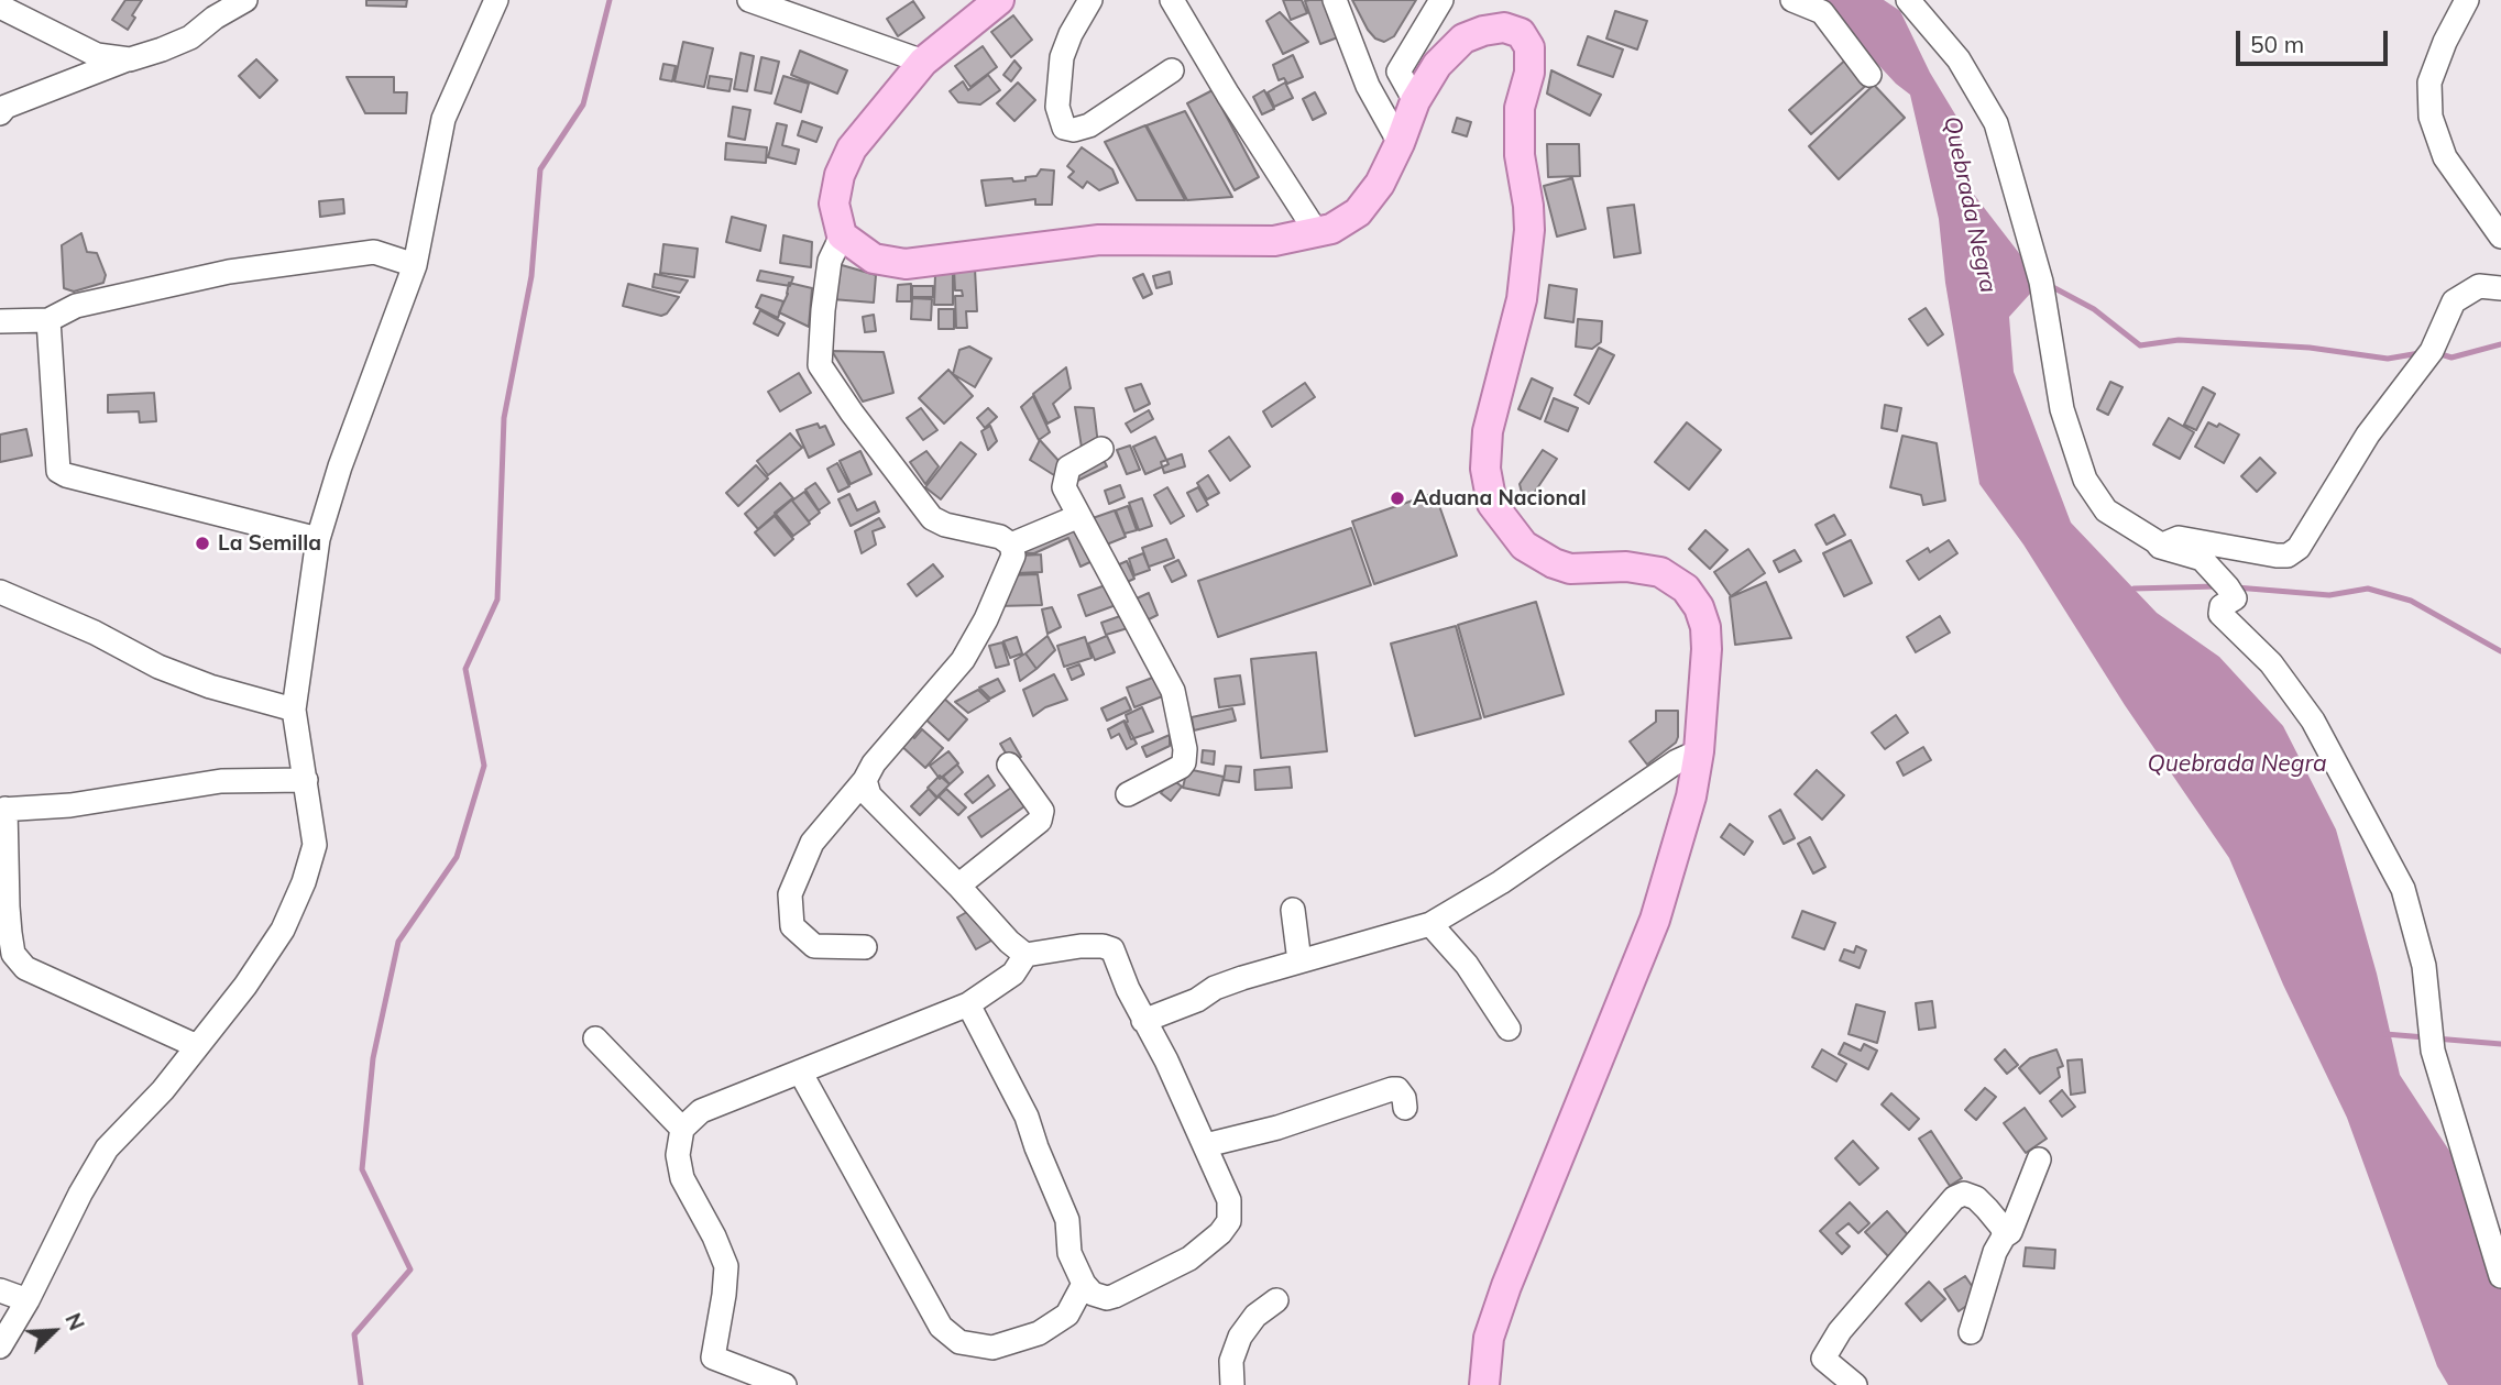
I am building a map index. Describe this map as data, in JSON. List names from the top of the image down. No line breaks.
{"water":["Quebrada Negra"],"places":["Aduana Nacional","La Semilla"],"scale_bar":"50 m","north":"top right"}
